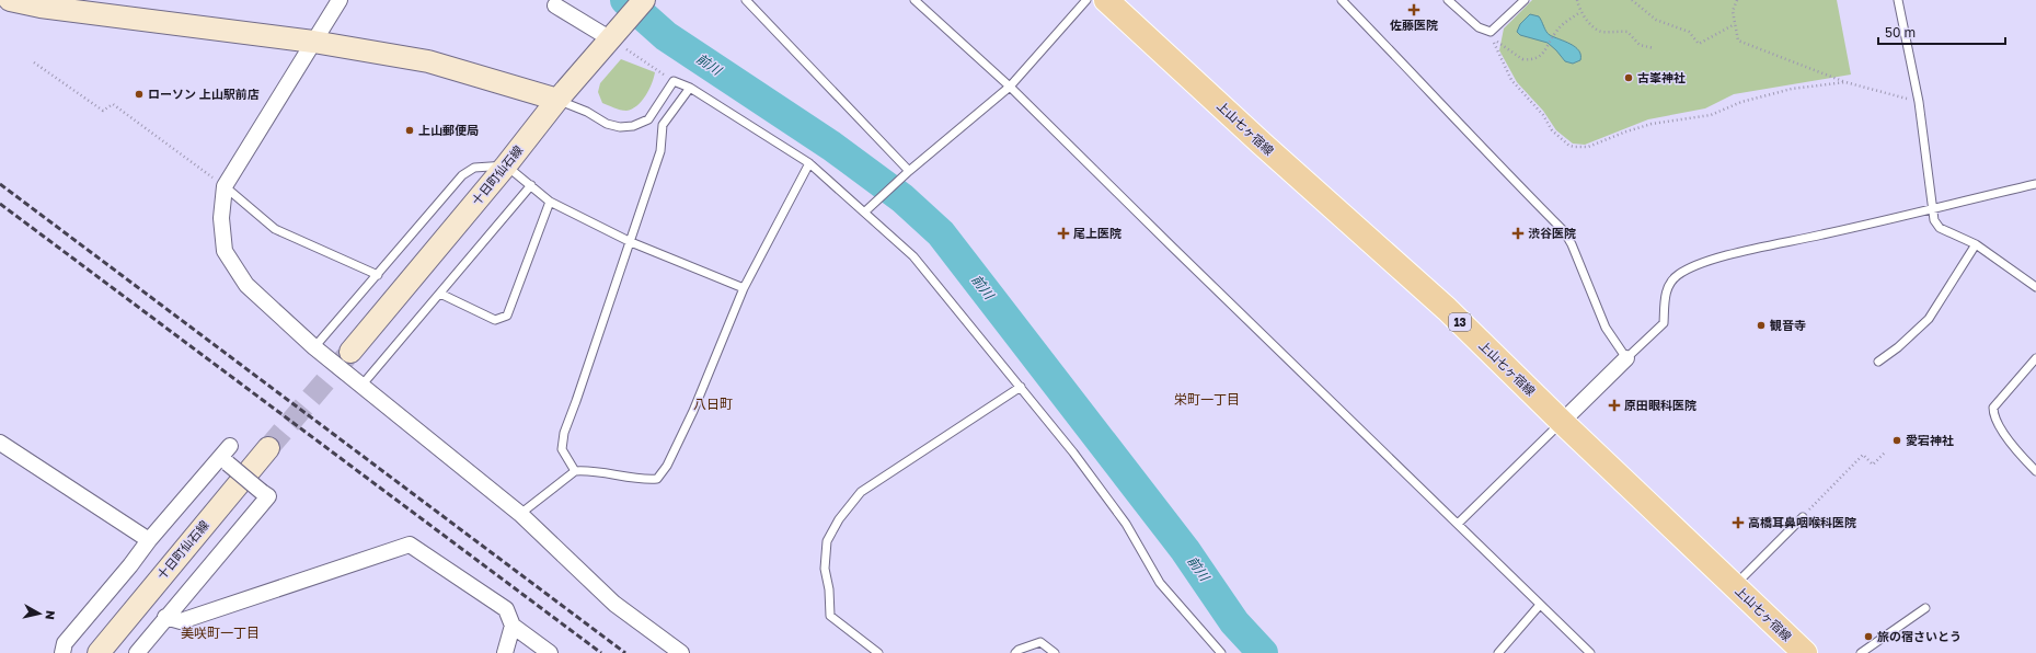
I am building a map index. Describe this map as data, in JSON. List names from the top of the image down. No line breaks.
{"streets":{"main road":["上山七ヶ宿線","十日町仙石線","13"]},"districts":["栄町一丁目","八日町","美咲町一丁目"],"water":["前川"],"places":{"health":["佐藤医院","尾上医院","渋谷医院","原田眼科医院","高橋耳鼻咽喉科医院"],"other":["古峯神社","ローソン 上山駅前店","上山郵便局","観音寺","愛宕神社","旅の宿さいとう"]},"scale_bar":"50 m","north":"right"}
